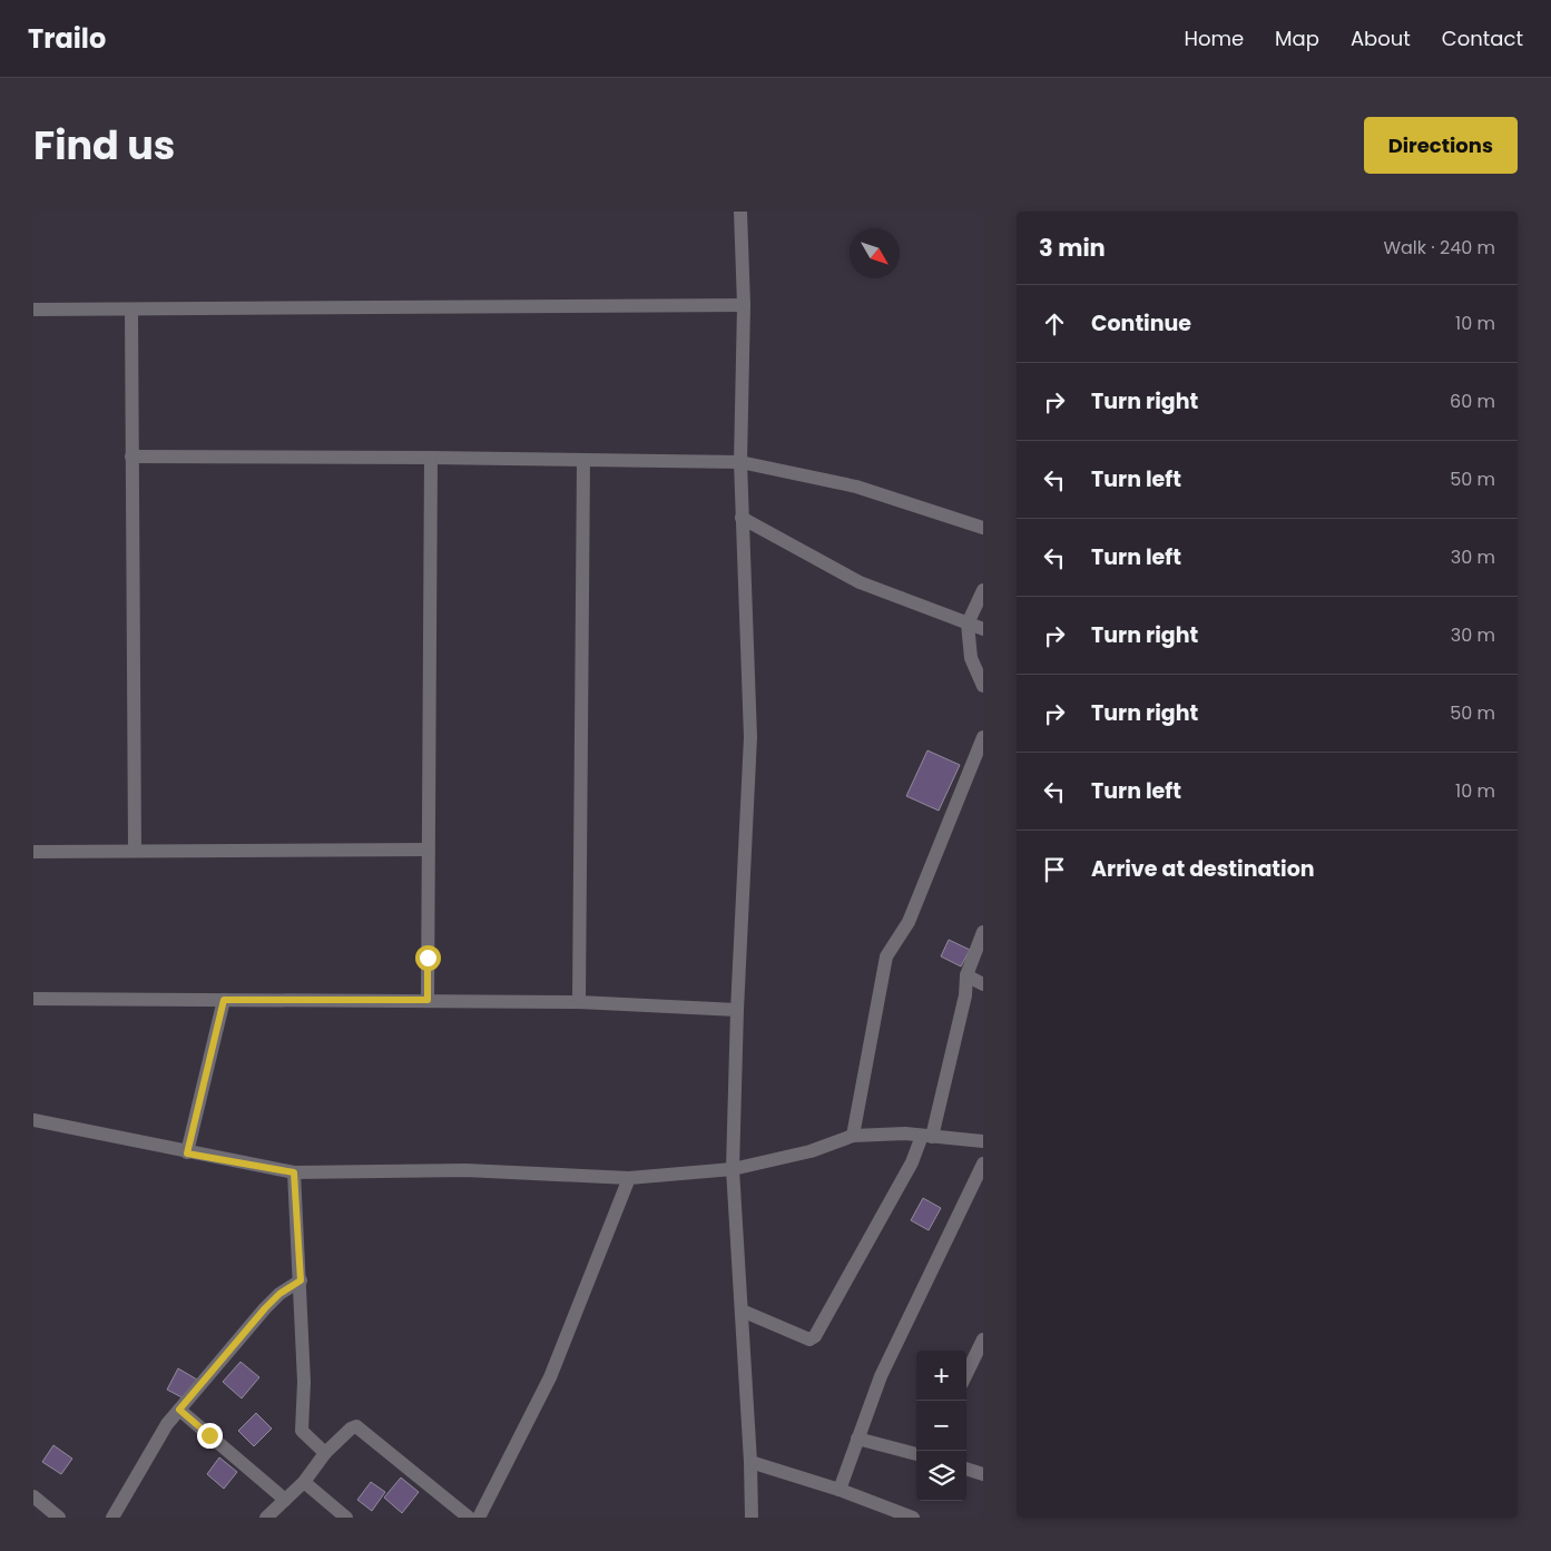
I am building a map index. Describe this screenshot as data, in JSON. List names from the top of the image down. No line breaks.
{"north":"bottom right","page":{"header":"Trailo","nav":["Home","Map","About","Contact"],"title":"Find us","buttons":"Directions","heading":["3 min","Walk · 240 m"],"list":[["Continue","10 m"],["Turn right","60 m"],["Turn left","50 m"],["Turn left","30 m"],["Turn right","30 m"],["Turn right","50 m"],["Turn left","10 m"],"Arrive at destination"],"map_buttons":["+","−"]}}
